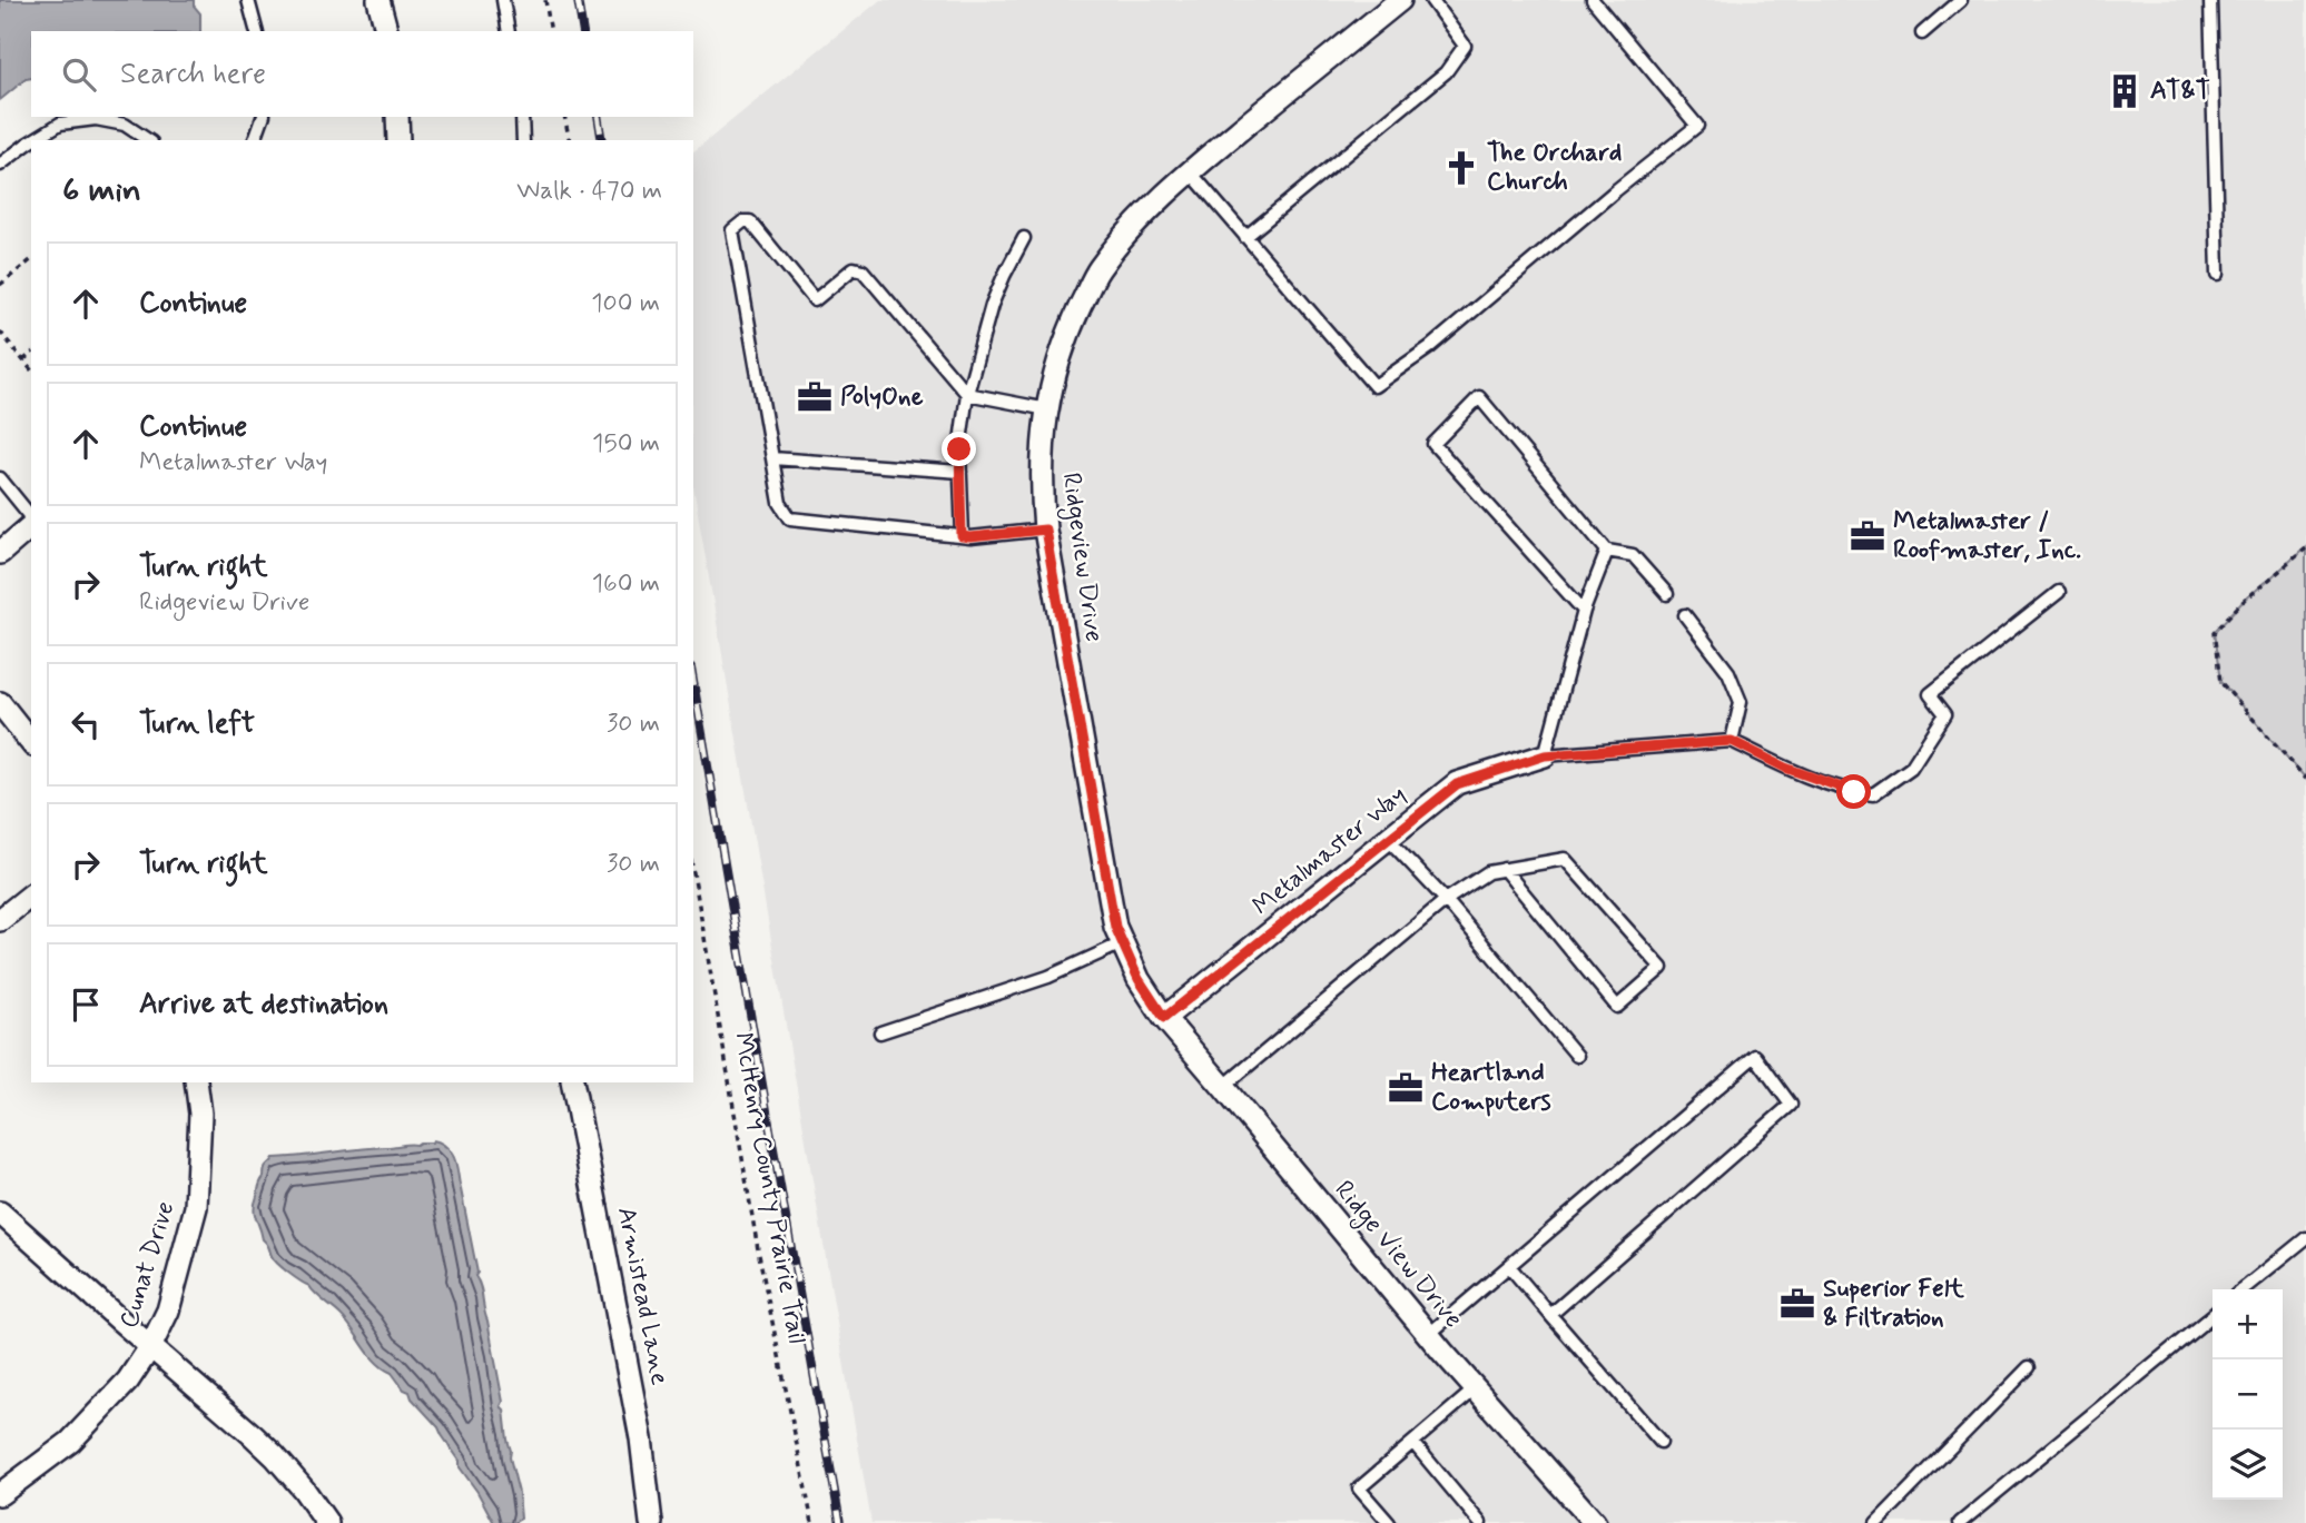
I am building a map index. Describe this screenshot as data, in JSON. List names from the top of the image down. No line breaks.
{"streets":{"street":["Ridgeview Drive","Metalmaster Way","Ridge View Drive","Cunat Drive","Armistead Lane"],"path":["McHenry County Prairie Trail"]},"crossings":[["Ridgeview Drive","Metalmaster Way"],["Ridgeview Drive","Ridge View Drive"],["Metalmaster Way","Ridge View Drive"]],"places":{"building":["AT&T"],"church":["The Orchard Church"],"office":["PolyOne","Metalmaster / Roofmaster, Inc.","Heartland Computers","Superior Felt & Filtration"]},"page":{"search":"Search here","heading":["6 min","Walk · 470 m"],"list":[["Continue","100 m"],["Continue","Metalmaster Way","150 m"],["Turn right","Ridgeview Drive","160 m"],["Turn left","30 m"],["Turn right","30 m"],"Arrive at destination"],"map_buttons":["+","−"]}}
